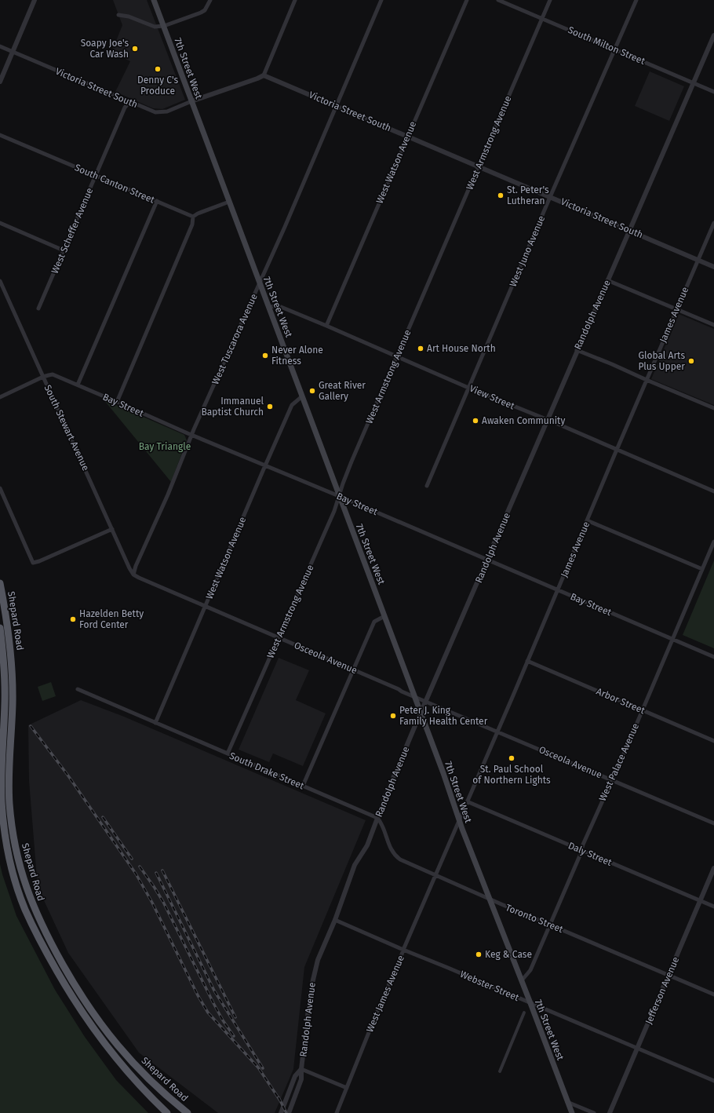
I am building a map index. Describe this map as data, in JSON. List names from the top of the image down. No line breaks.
{"streets":{"highway":["Shepard Road"],"main road":["7th Street West"],"street":["South Milton Street","Victoria Street South","West Armstrong Avenue","West Watson Avenue","South Canton Street","West Scheffer Avenue","West Juno Avenue","Randolph Avenue","James Avenue","West Tuscarora Avenue","View Street","Bay Street","South Stewart Avenue","Osceola Avenue","Arbor Street","West Palace Avenue","South Drake Street","Daly Street","Toronto Street","Webster Street","Jefferson Avenue","West James Avenue"]},"crossings":[["South Milton Street","West Armstrong Avenue"],["South Milton Street","West Juno Avenue"],["South Milton Street","Randolph Avenue"],["7th Street West","Victoria Street South"],["7th Street West","West Armstrong Avenue"],["7th Street West","West Watson Avenue"],["7th Street West","Randolph Avenue"],["7th Street West","James Avenue"],["7th Street West","West Tuscarora Avenue"],["7th Street West","View Street"],["7th Street West","Bay Street"],["7th Street West","Osceola Avenue"],["7th Street West","West Palace Avenue"],["7th Street West","Toronto Street"],["7th Street West","Webster Street"],["Victoria Street South","West Armstrong Avenue"],["Victoria Street South","West Watson Avenue"],["Victoria Street South","West Scheffer Avenue"],["Victoria Street South","West Juno Avenue"],["Victoria Street South","Randolph Avenue"],["Victoria Street South","James Avenue"],["Victoria Street South","West Tuscarora Avenue"],["West Armstrong Avenue","View Street"],["West Armstrong Avenue","Bay Street"],["West Armstrong Avenue","Osceola Avenue"],["West Armstrong Avenue","South Drake Street"],["West Watson Avenue","View Street"],["West Watson Avenue","Bay Street"],["West Watson Avenue","Osceola Avenue"],["West Watson Avenue","South Drake Street"],["South Canton Street","West Scheffer Avenue"],["West Juno Avenue","View Street"],["Randolph Avenue","View Street"],["Randolph Avenue","Bay Street"],["Randolph Avenue","Osceola Avenue"],["Randolph Avenue","South Drake Street"],["Randolph Avenue","Toronto Street"],["Randolph Avenue","Webster Street"],["James Avenue","View Street"],["James Avenue","Bay Street"],["James Avenue","Osceola Avenue"],["James Avenue","Arbor Street"],["James Avenue","Daly Street"],["James Avenue","Toronto Street"],["James Avenue","West James Avenue"],["West Tuscarora Avenue","Bay Street"],["West Tuscarora Avenue","South Stewart Avenue"],["West Tuscarora Avenue","Osceola Avenue"],["Bay Street","South Stewart Avenue"],["Bay Street","West Palace Avenue"],["South Stewart Avenue","Osceola Avenue"],["Osceola Avenue","West Palace Avenue"],["Arbor Street","West Palace Avenue"],["West Palace Avenue","Daly Street"],["West Palace Avenue","Toronto Street"],["South Drake Street","Toronto Street"],["Daly Street","Jefferson Avenue"],["Toronto Street","Jefferson Avenue"],["Toronto Street","West James Avenue"],["Webster Street","Jefferson Avenue"],["Webster Street","West James Avenue"]],"parks":["Bay Triangle"],"places":["Soapy Joe's Car Wash","Denny C's Produce","St. Peter's Lutheran","Art House North","Never Alone Fitness","Global Arts Plus Upper","Great River Gallery","Immanuel Baptist Church","Awaken Community","Hazelden Betty Ford Center","Peter J. King Family Health Center","St. Paul School of Northern Lights","Keg & Case"]}
